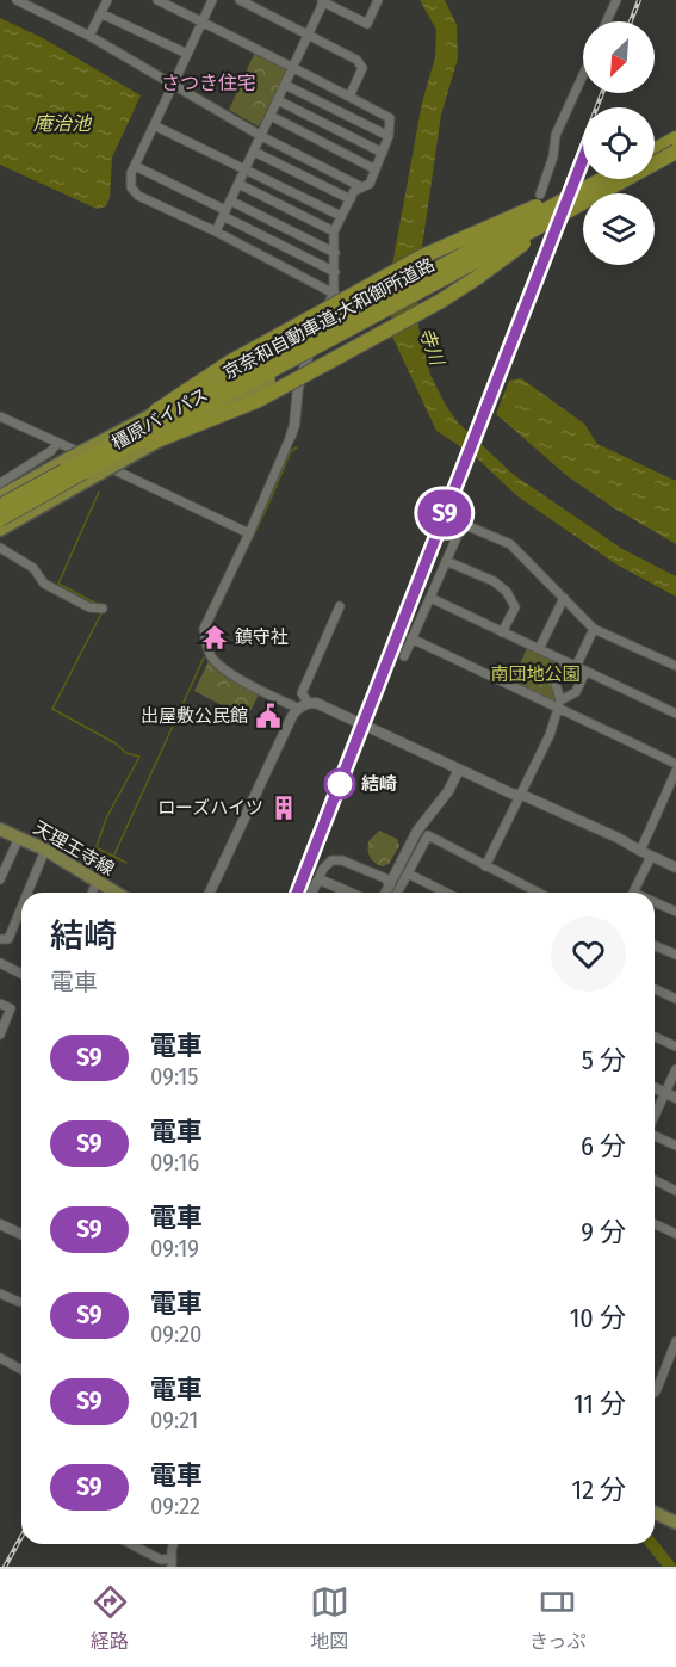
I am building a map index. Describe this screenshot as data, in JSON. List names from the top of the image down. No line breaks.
{"streets":{"highway":["京奈和自動車道;大和御所道路","橿原バイパス"],"main road":["天理王寺線"]},"crossings":[["京奈和自動車道;大和御所道路","橿原バイパス"]],"districts":["さつき住宅"],"water":["庵治池","寺川"],"parks":["南団地公園"],"places":{"temple":["鎮守社"],"public building":["出屋敷公民館"],"other":["結崎"],"building":["ローズハイツ"]},"north":"bottom left","page":{"on_map":"S9","heading":["結崎","電車"],"list":[{"mark":"S9","name":"電車","note":"09:15","value":"5 分"},{"mark":"S9","name":"電車","note":"09:16","value":"6 分"},{"mark":"S9","name":"電車","note":"09:19","value":"9 分"},{"mark":"S9","name":"電車","note":"09:20","value":"10 分"},{"mark":"S9","name":"電車","note":"09:21","value":"11 分"},{"mark":"S9","name":"電車","note":"09:22","value":"12 分"}],"tabs":["経路","地図","きっぷ"]}}
